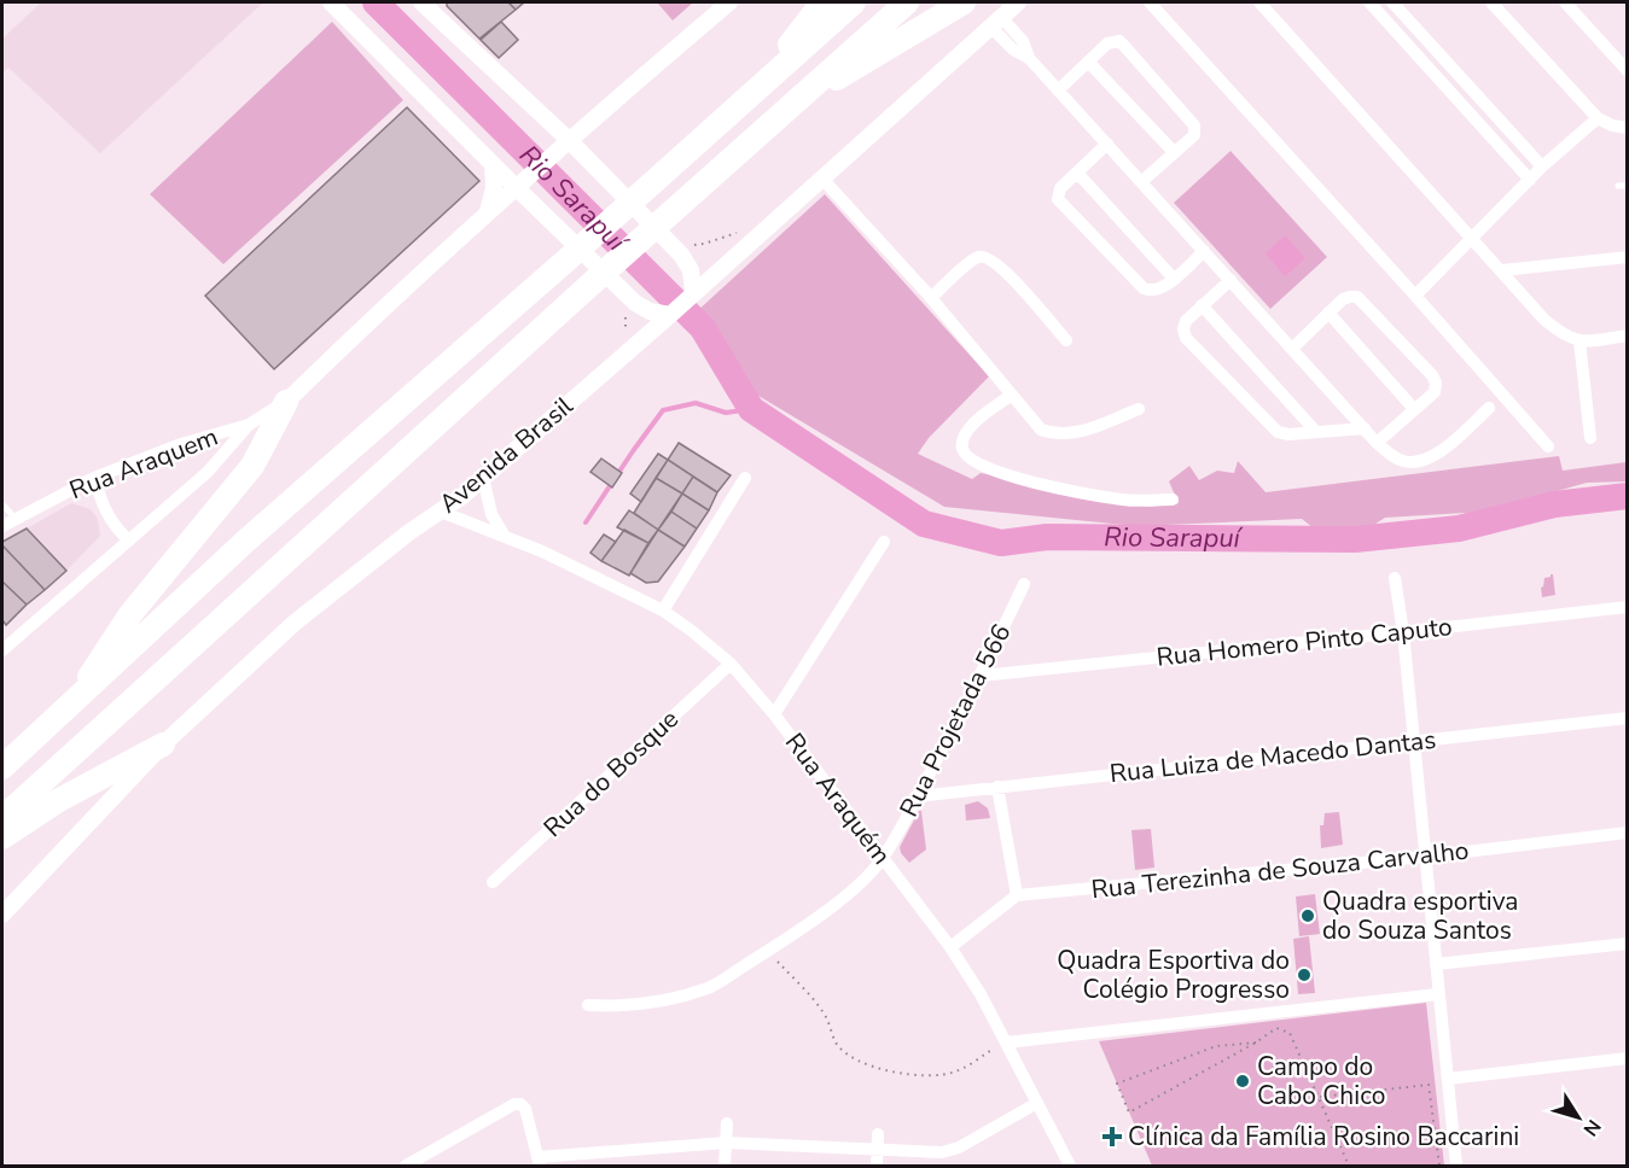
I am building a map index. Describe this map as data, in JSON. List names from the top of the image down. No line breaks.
{"streets":{"street":["Avenida Brasil","Rua Araquem","Rua Homero Pinto Caputo","Rua Projetada 566","Rua Luiza de Macedo Dantas","Rua do Bosque","Rua Araquém","Rua Terezinha de Souza Carvalho"]},"crossings":[["Avenida Brasil","Rua Araquém"],["Rua Homero Pinto Caputo","Rua Projetada 566"],["Rua Projetada 566","Rua Luiza de Macedo Dantas"],["Rua Projetada 566","Rua Araquém"],["Rua do Bosque","Rua Araquém"]],"water":["Rio Sarapuí"],"places":{"other":["Quadra esportiva do Souza Santos","Quadra Esportiva do Colégio Progresso","Campo do Cabo Chico"],"health":["Clínica da Família Rosino Baccarini"]},"north":"bottom right"}
